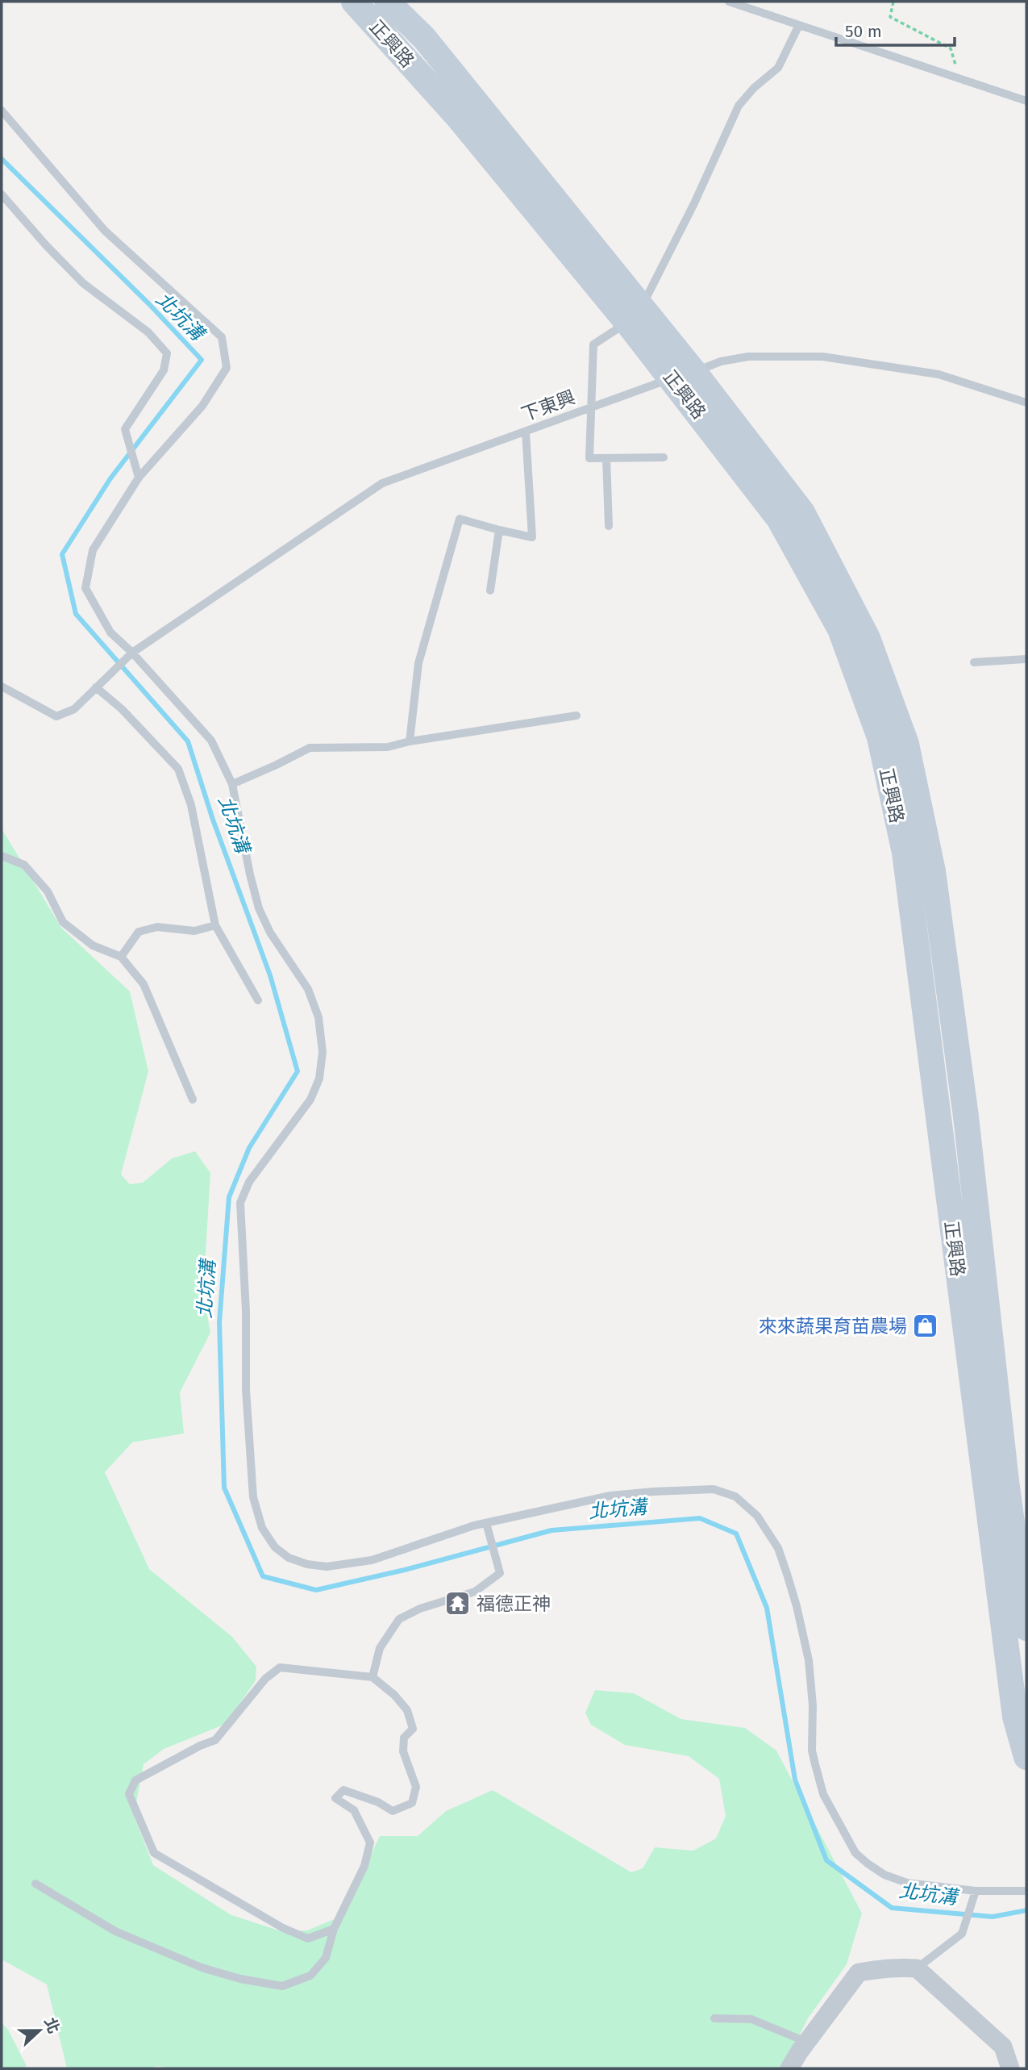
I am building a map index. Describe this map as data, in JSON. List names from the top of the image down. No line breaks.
{"streets":{"main road":["正興路"],"lane":["下東興"]},"crossings":[["正興路","下東興"]],"water":["北坑溝"],"places":{"shop":["來來蔬果育苗農場"],"temple":["福德正神"]},"scale_bar":"50 m","north":"right"}
